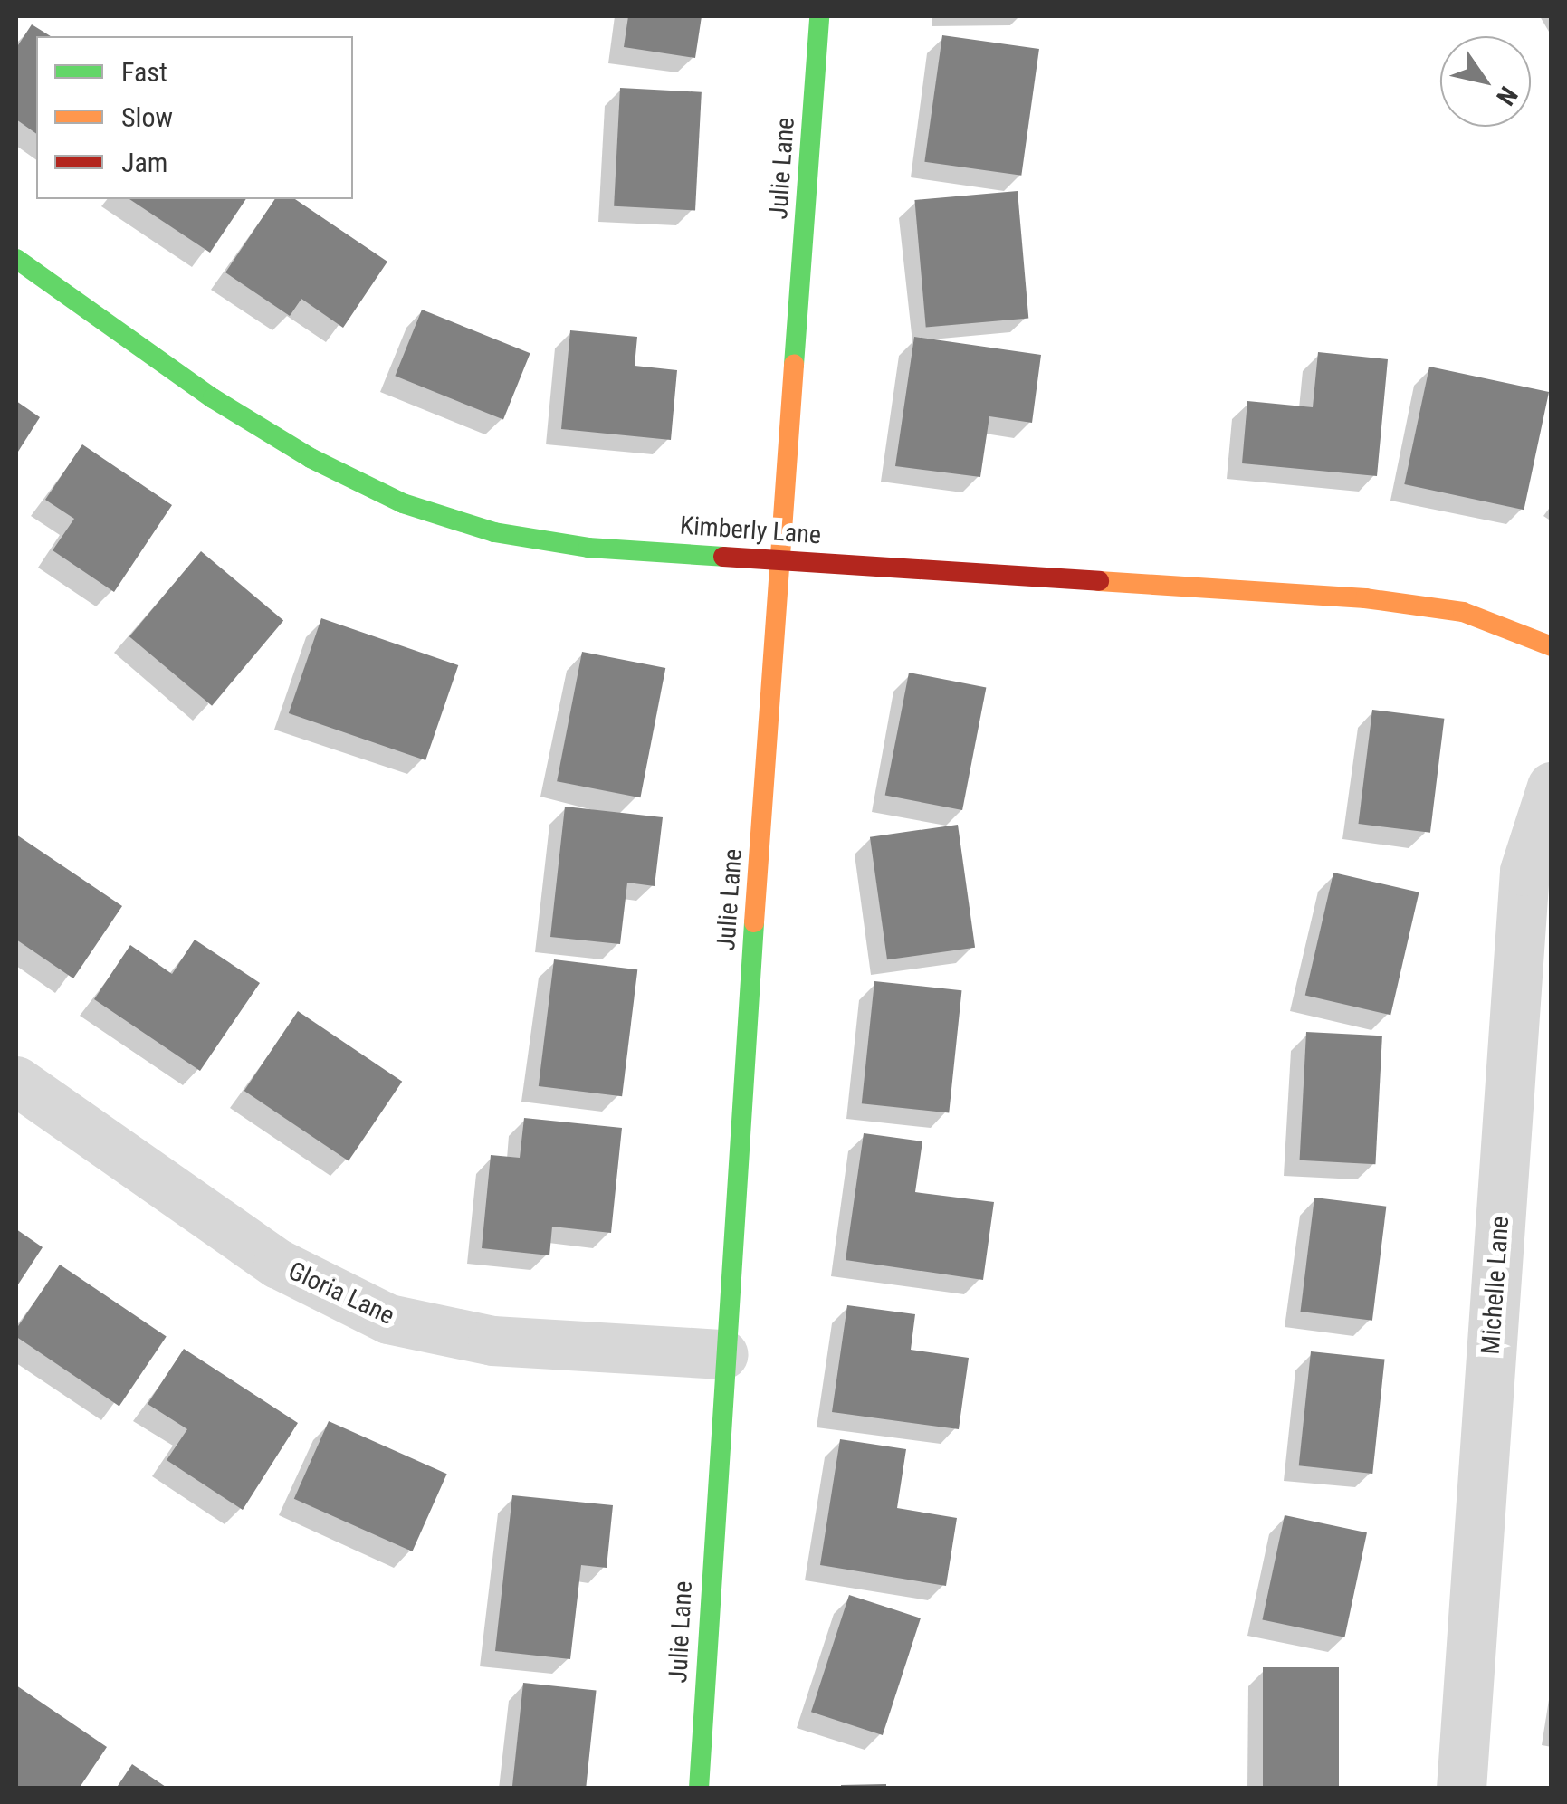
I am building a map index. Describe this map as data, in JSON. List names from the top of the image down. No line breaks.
{"streets":{"street":["Julie Lane","Kimberly Lane","Michelle Lane","Gloria Lane"]},"crossings":[["Julie Lane","Kimberly Lane"],["Julie Lane","Gloria Lane"]],"legend":["Fast","Slow","Jam"],"north":"bottom right"}
